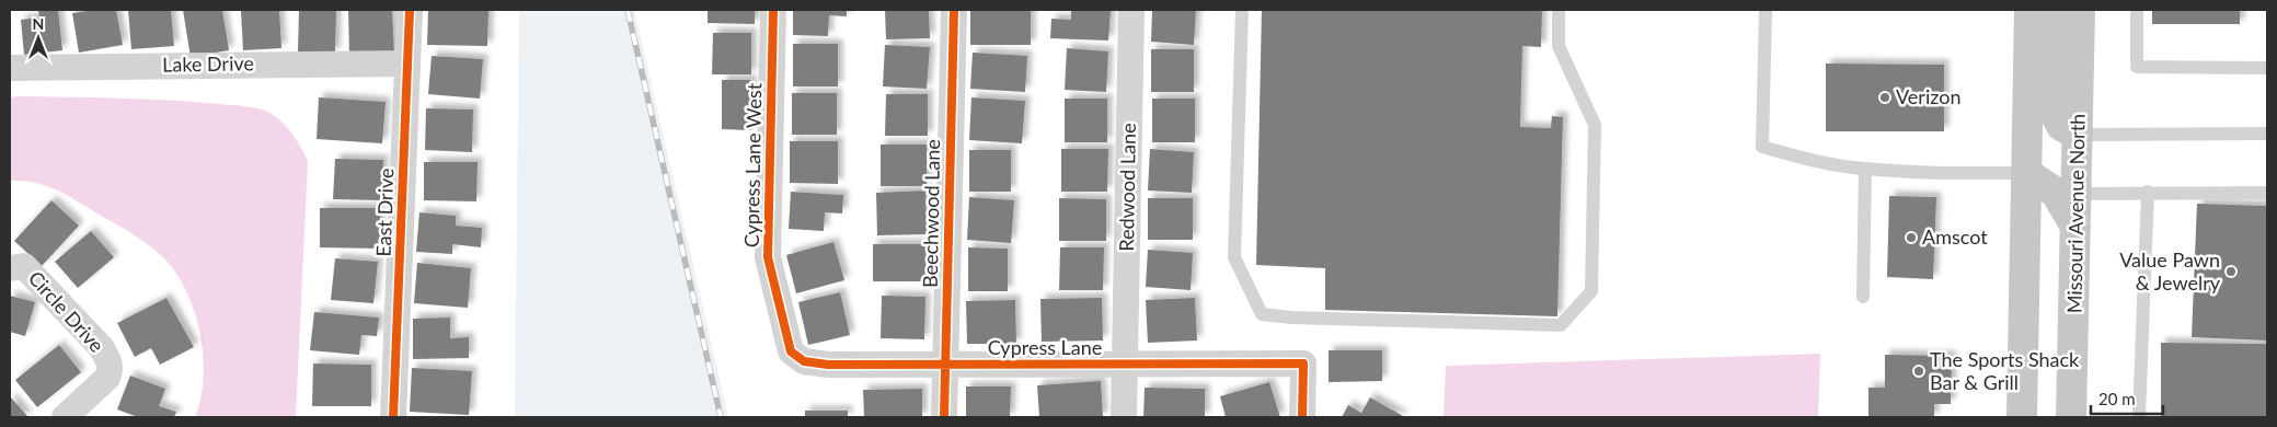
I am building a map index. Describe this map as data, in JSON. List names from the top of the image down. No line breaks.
{"streets":{"main road":["Missouri Avenue North"],"street":["Lake Drive","Cypress Lane West","Redwood Lane","East Drive","Beechwood Lane","Circle Drive","Cypress Lane"]},"crossings":[["Lake Drive","East Drive"],["Cypress Lane West","Cypress Lane"],["Redwood Lane","Cypress Lane"],["Beechwood Lane","Cypress Lane"]],"places":["Verizon","Amscot","Value Pawn & Jewelry","The Sports Shack Bar & Grill"],"scale_bar":"20 m","north":"top"}
